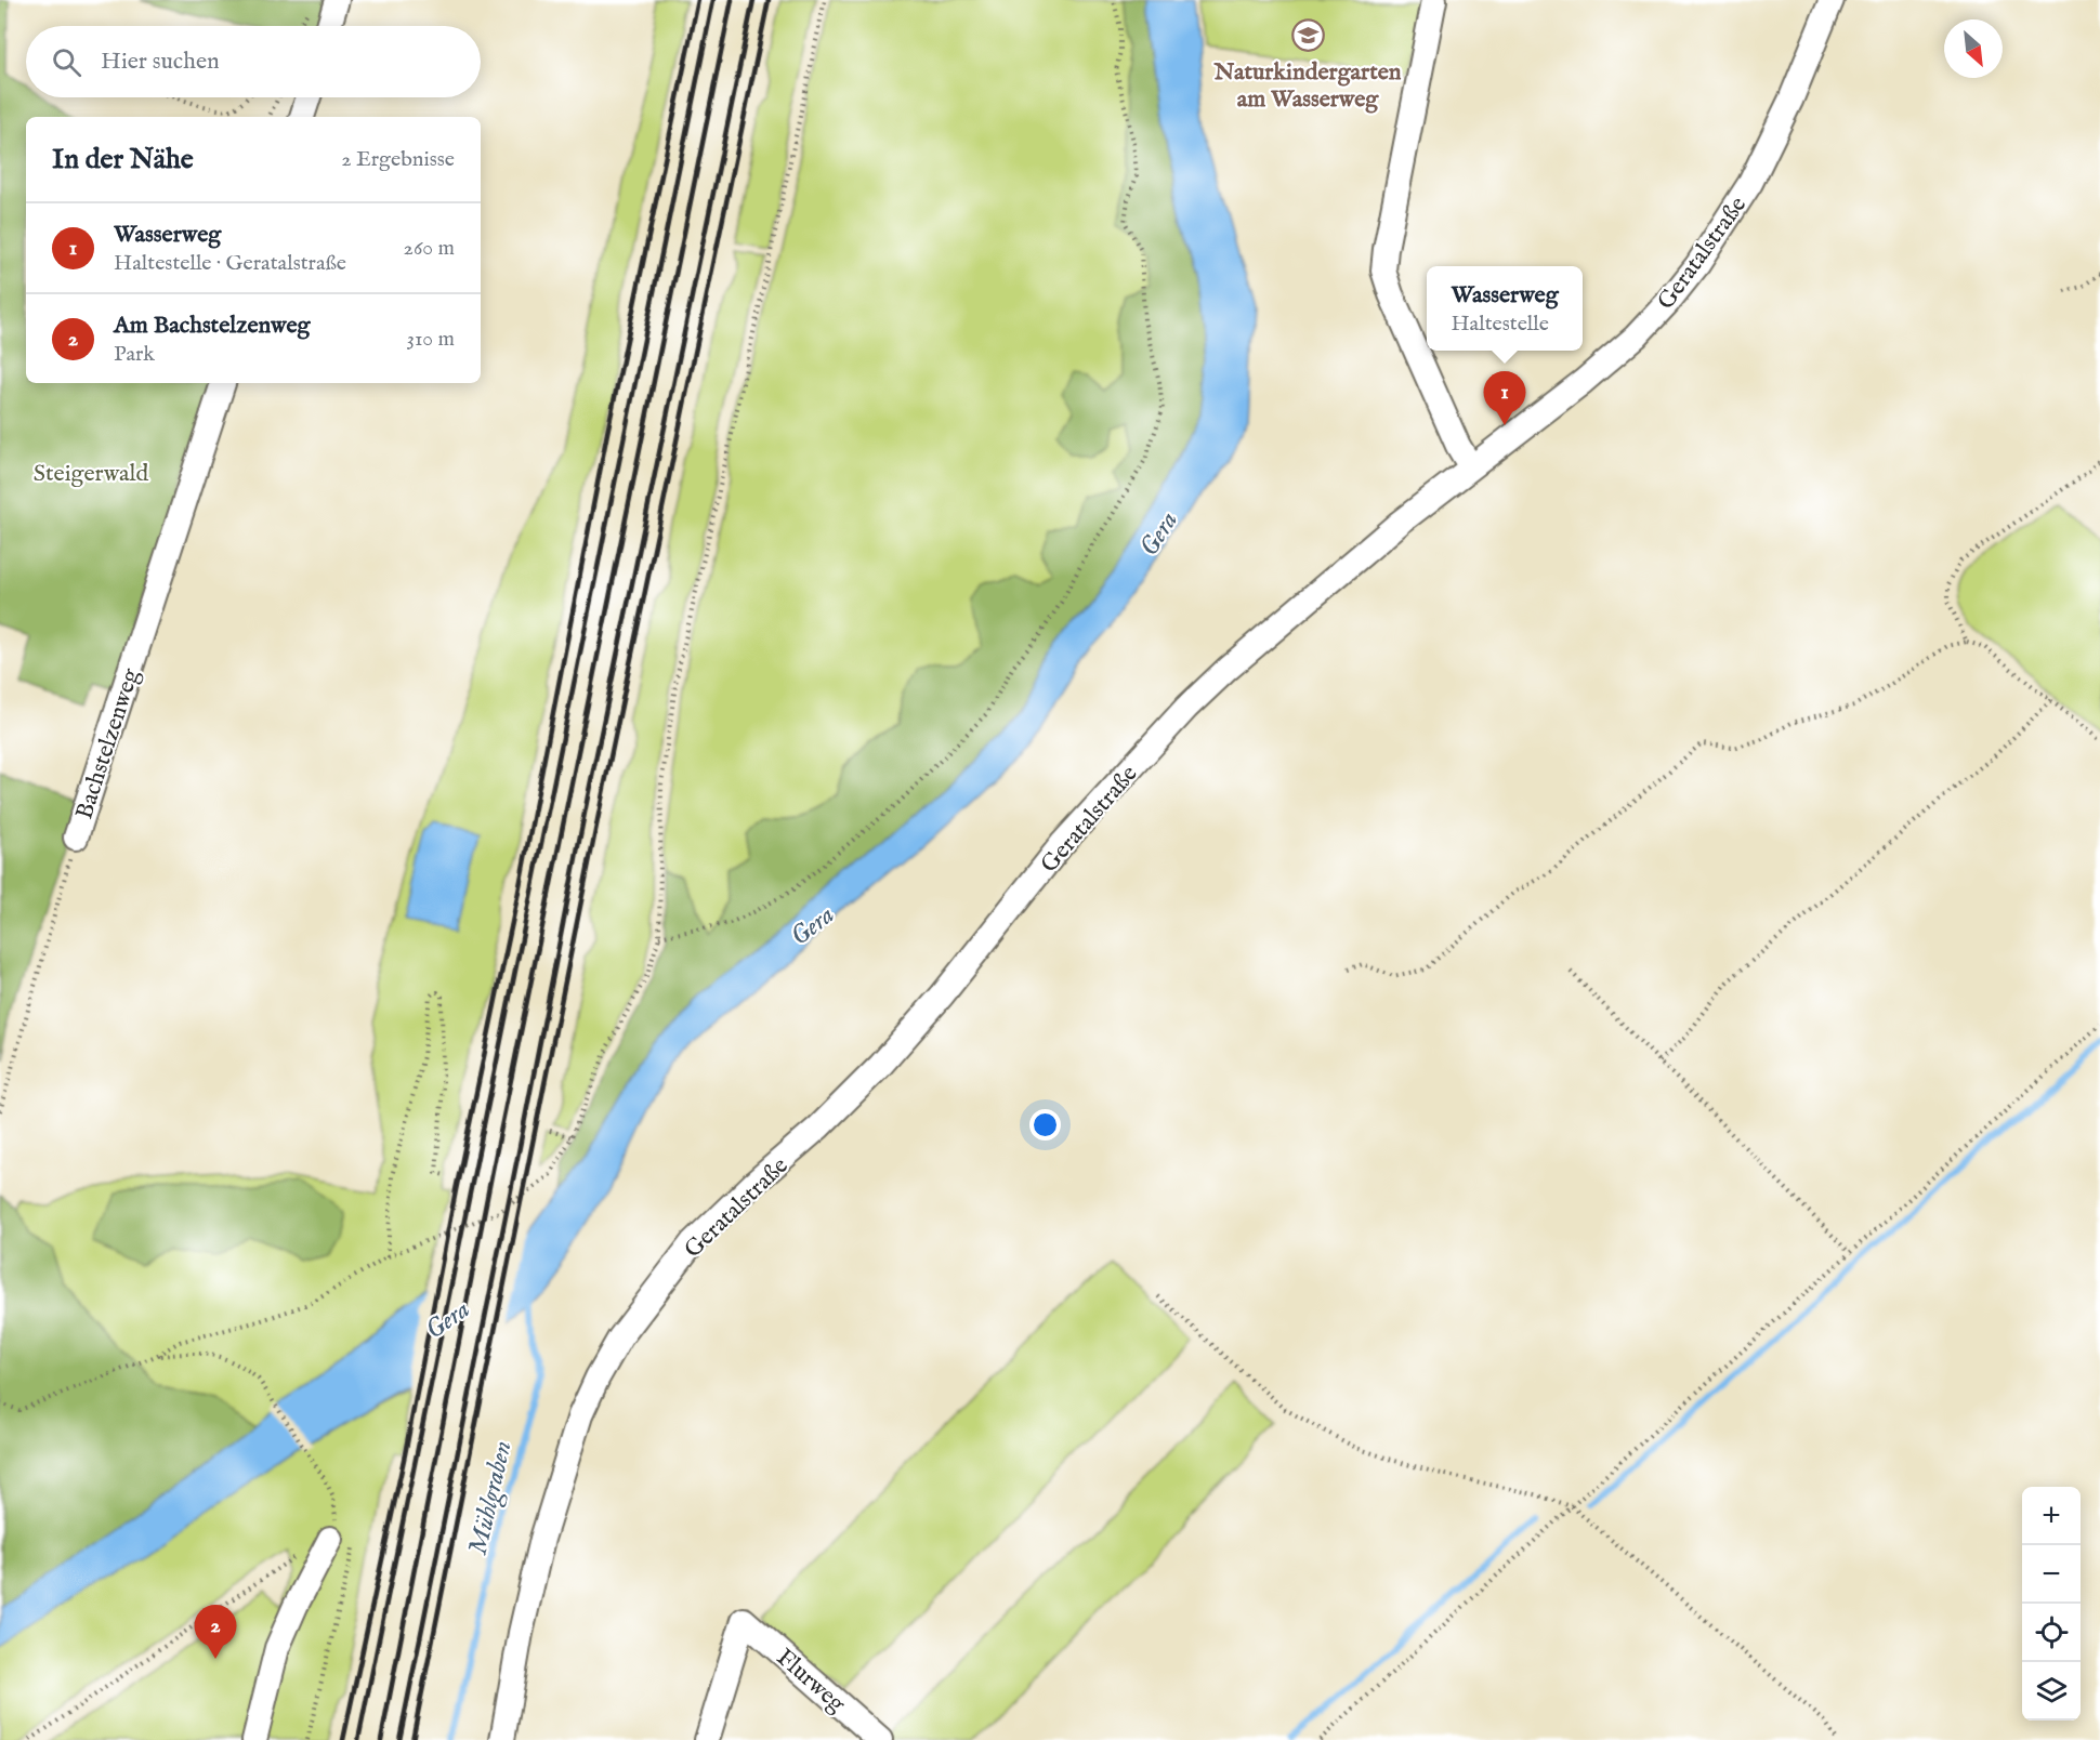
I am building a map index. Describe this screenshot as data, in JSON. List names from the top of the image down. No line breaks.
{"streets":{"street":["Geratalstraße","Bachstelzenweg","Flurweg"]},"water":["Gera","Mühlgraben"],"parks":["Steigerwald"],"places":{"school or university":["Naturkindergarten am Wasserweg"]},"north":"bottom right","page":{"search":"Hier suchen","heading":["In der Nähe","2 Ergebnisse"],"list":[{"mark":"1","name":"Wasserweg","note":"Haltestelle · Geratalstraße","value":"260 m"},{"mark":"2","name":"Am Bachstelzenweg","note":"Park","value":"310 m"}],"popup":["Wasserweg","Haltestelle"],"pins":["1","2"],"map_buttons":["+","−"]}}
